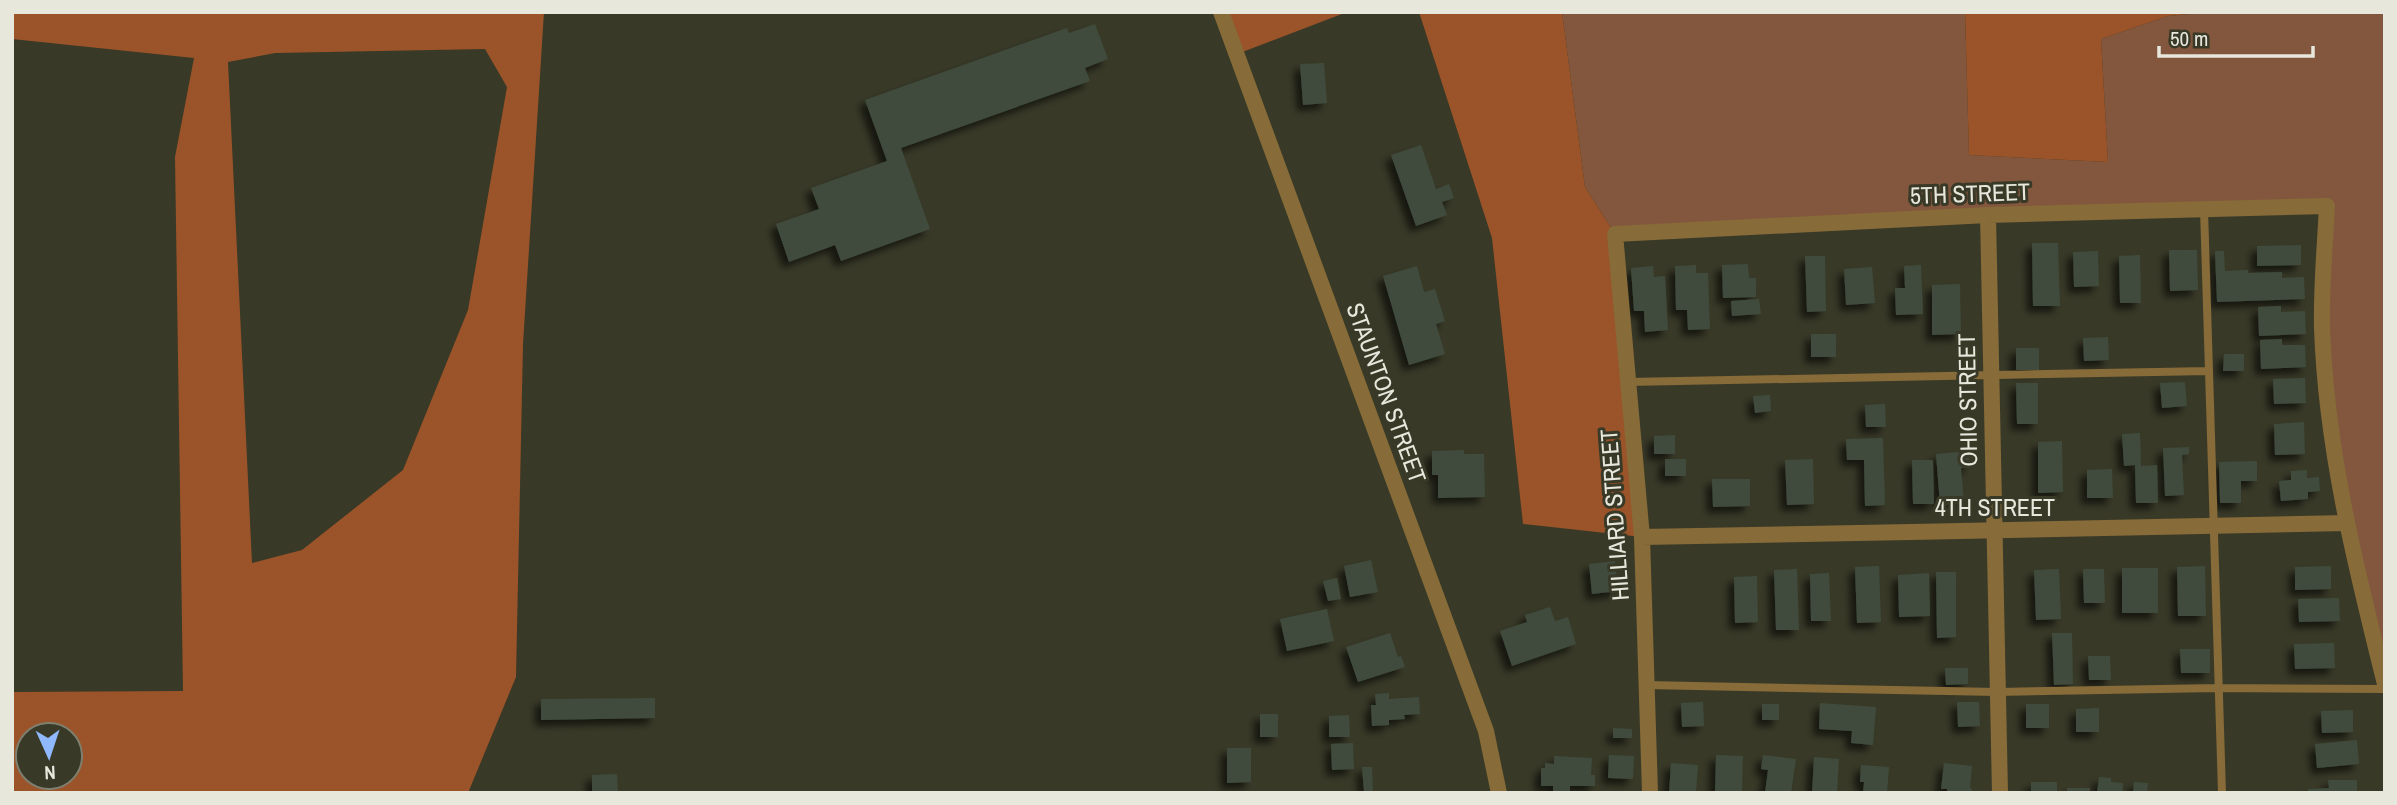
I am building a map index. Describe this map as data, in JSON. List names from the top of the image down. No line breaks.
{"streets":{"street":["5TH STREET","STAUNTON STREET","OHIO STREET","4TH STREET","HILLIARD STREET"]},"crossings":[["5TH STREET","OHIO STREET"],["5TH STREET","4TH STREET"],["5TH STREET","HILLIARD STREET"],["OHIO STREET","4TH STREET"],["4TH STREET","HILLIARD STREET"]],"scale_bar":"50 m","north":"bottom"}
